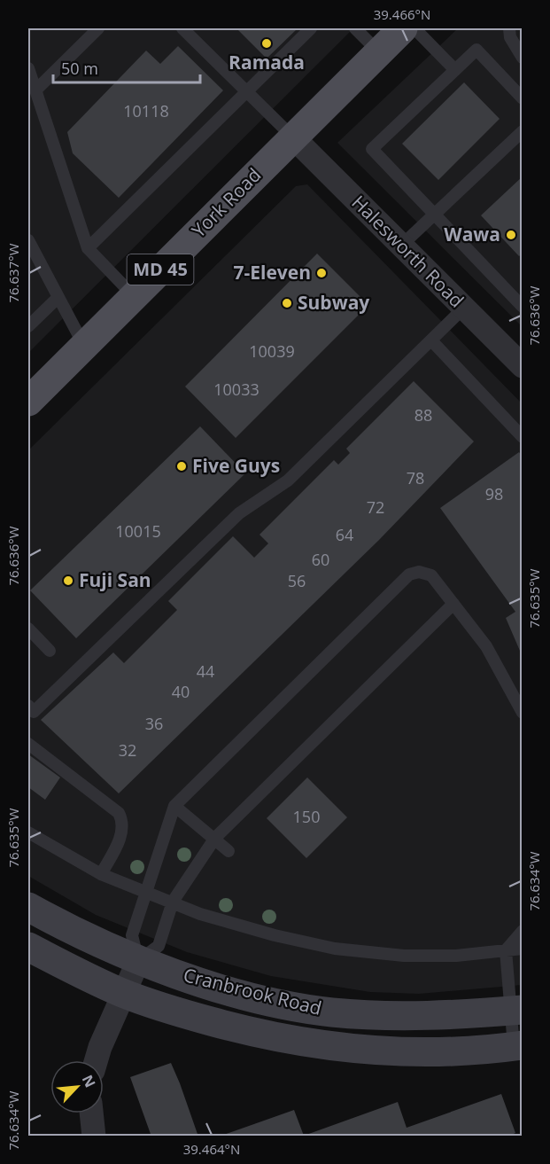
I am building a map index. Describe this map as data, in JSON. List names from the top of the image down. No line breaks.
{"streets":{"main road":["York Road","MD 45"],"street":["Halesworth Road","Cranbrook Road"]},"crossings":[["York Road","Halesworth Road"]],"places":["Ramada","Wawa","7-Eleven","Subway","Five Guys","Fuji San"],"house_numbers":["10118","10039","10033","88","78","98","72","10015","64","60","56","44","40","36","32","150"],"scale_bar":"50 m","north":"top right","coordinates":["39.466°N","76.637°W","76.636°W","76.635°W","76.634°W","39.464°N"]}
